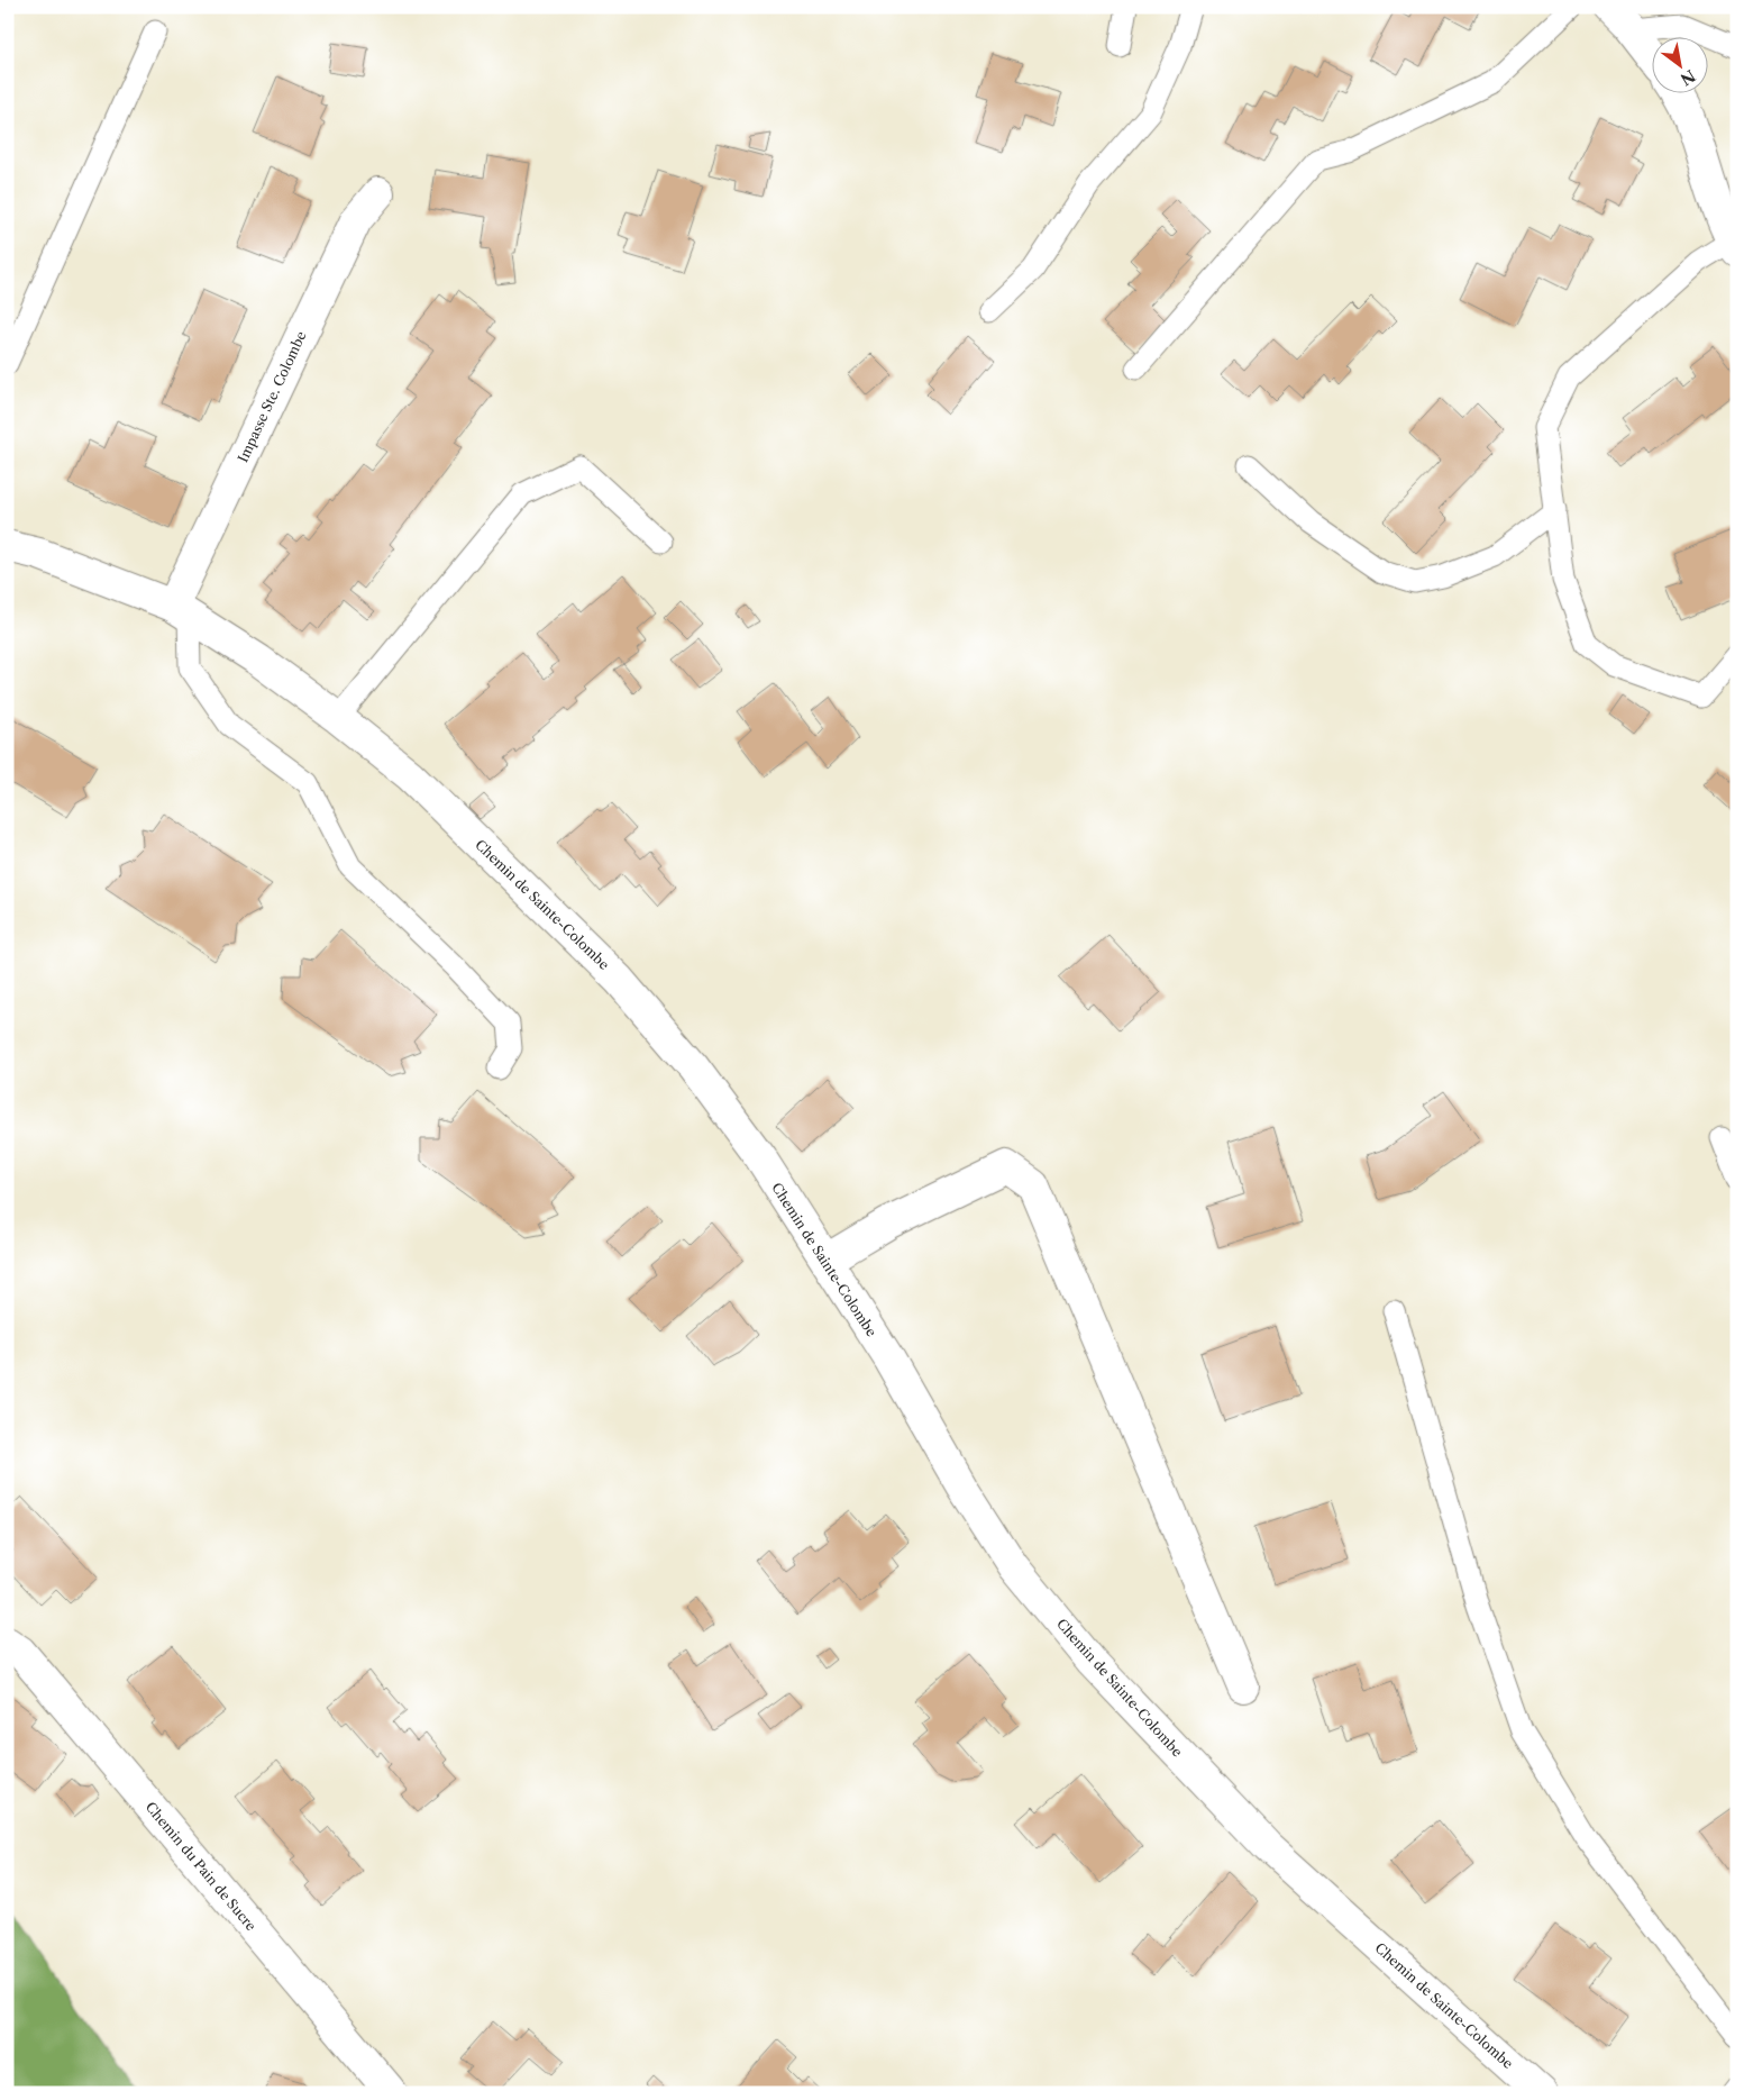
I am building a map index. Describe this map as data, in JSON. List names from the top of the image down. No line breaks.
{"streets":{"street":["Impasse Ste. Colombe","Chemin de Sainte-Colombe","Chemin du Pain de Sucre"]},"crossings":[["Impasse Ste. Colombe","Chemin de Sainte-Colombe"]],"north":"bottom right"}
